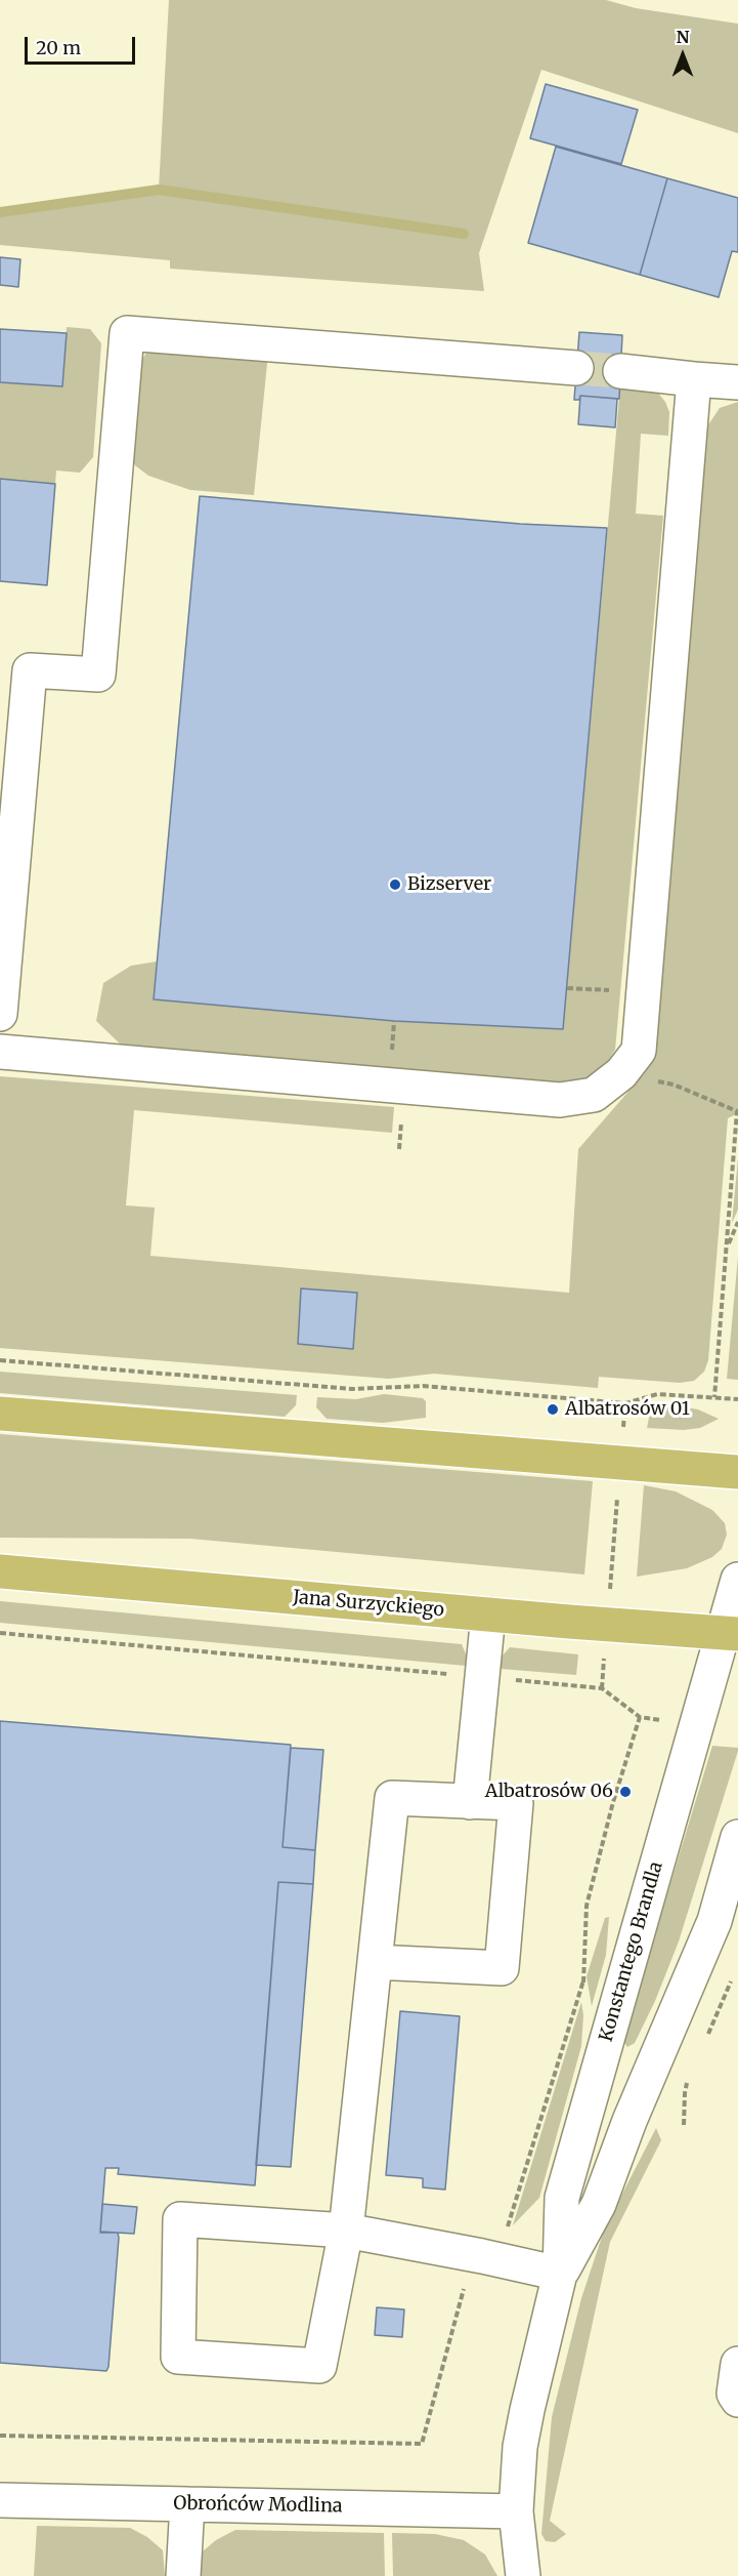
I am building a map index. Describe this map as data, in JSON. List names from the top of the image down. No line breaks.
{"streets":{"main road":["Jana Surzyckiego"],"street":["Konstantego Brandla","Obrońców Modlina"]},"crossings":[["Jana Surzyckiego","Konstantego Brandla"],["Konstantego Brandla","Obrońców Modlina"]],"places":["Bizserver","Albatrosów 01","Albatrosów 06"],"scale_bar":"20 m","north":"top"}
